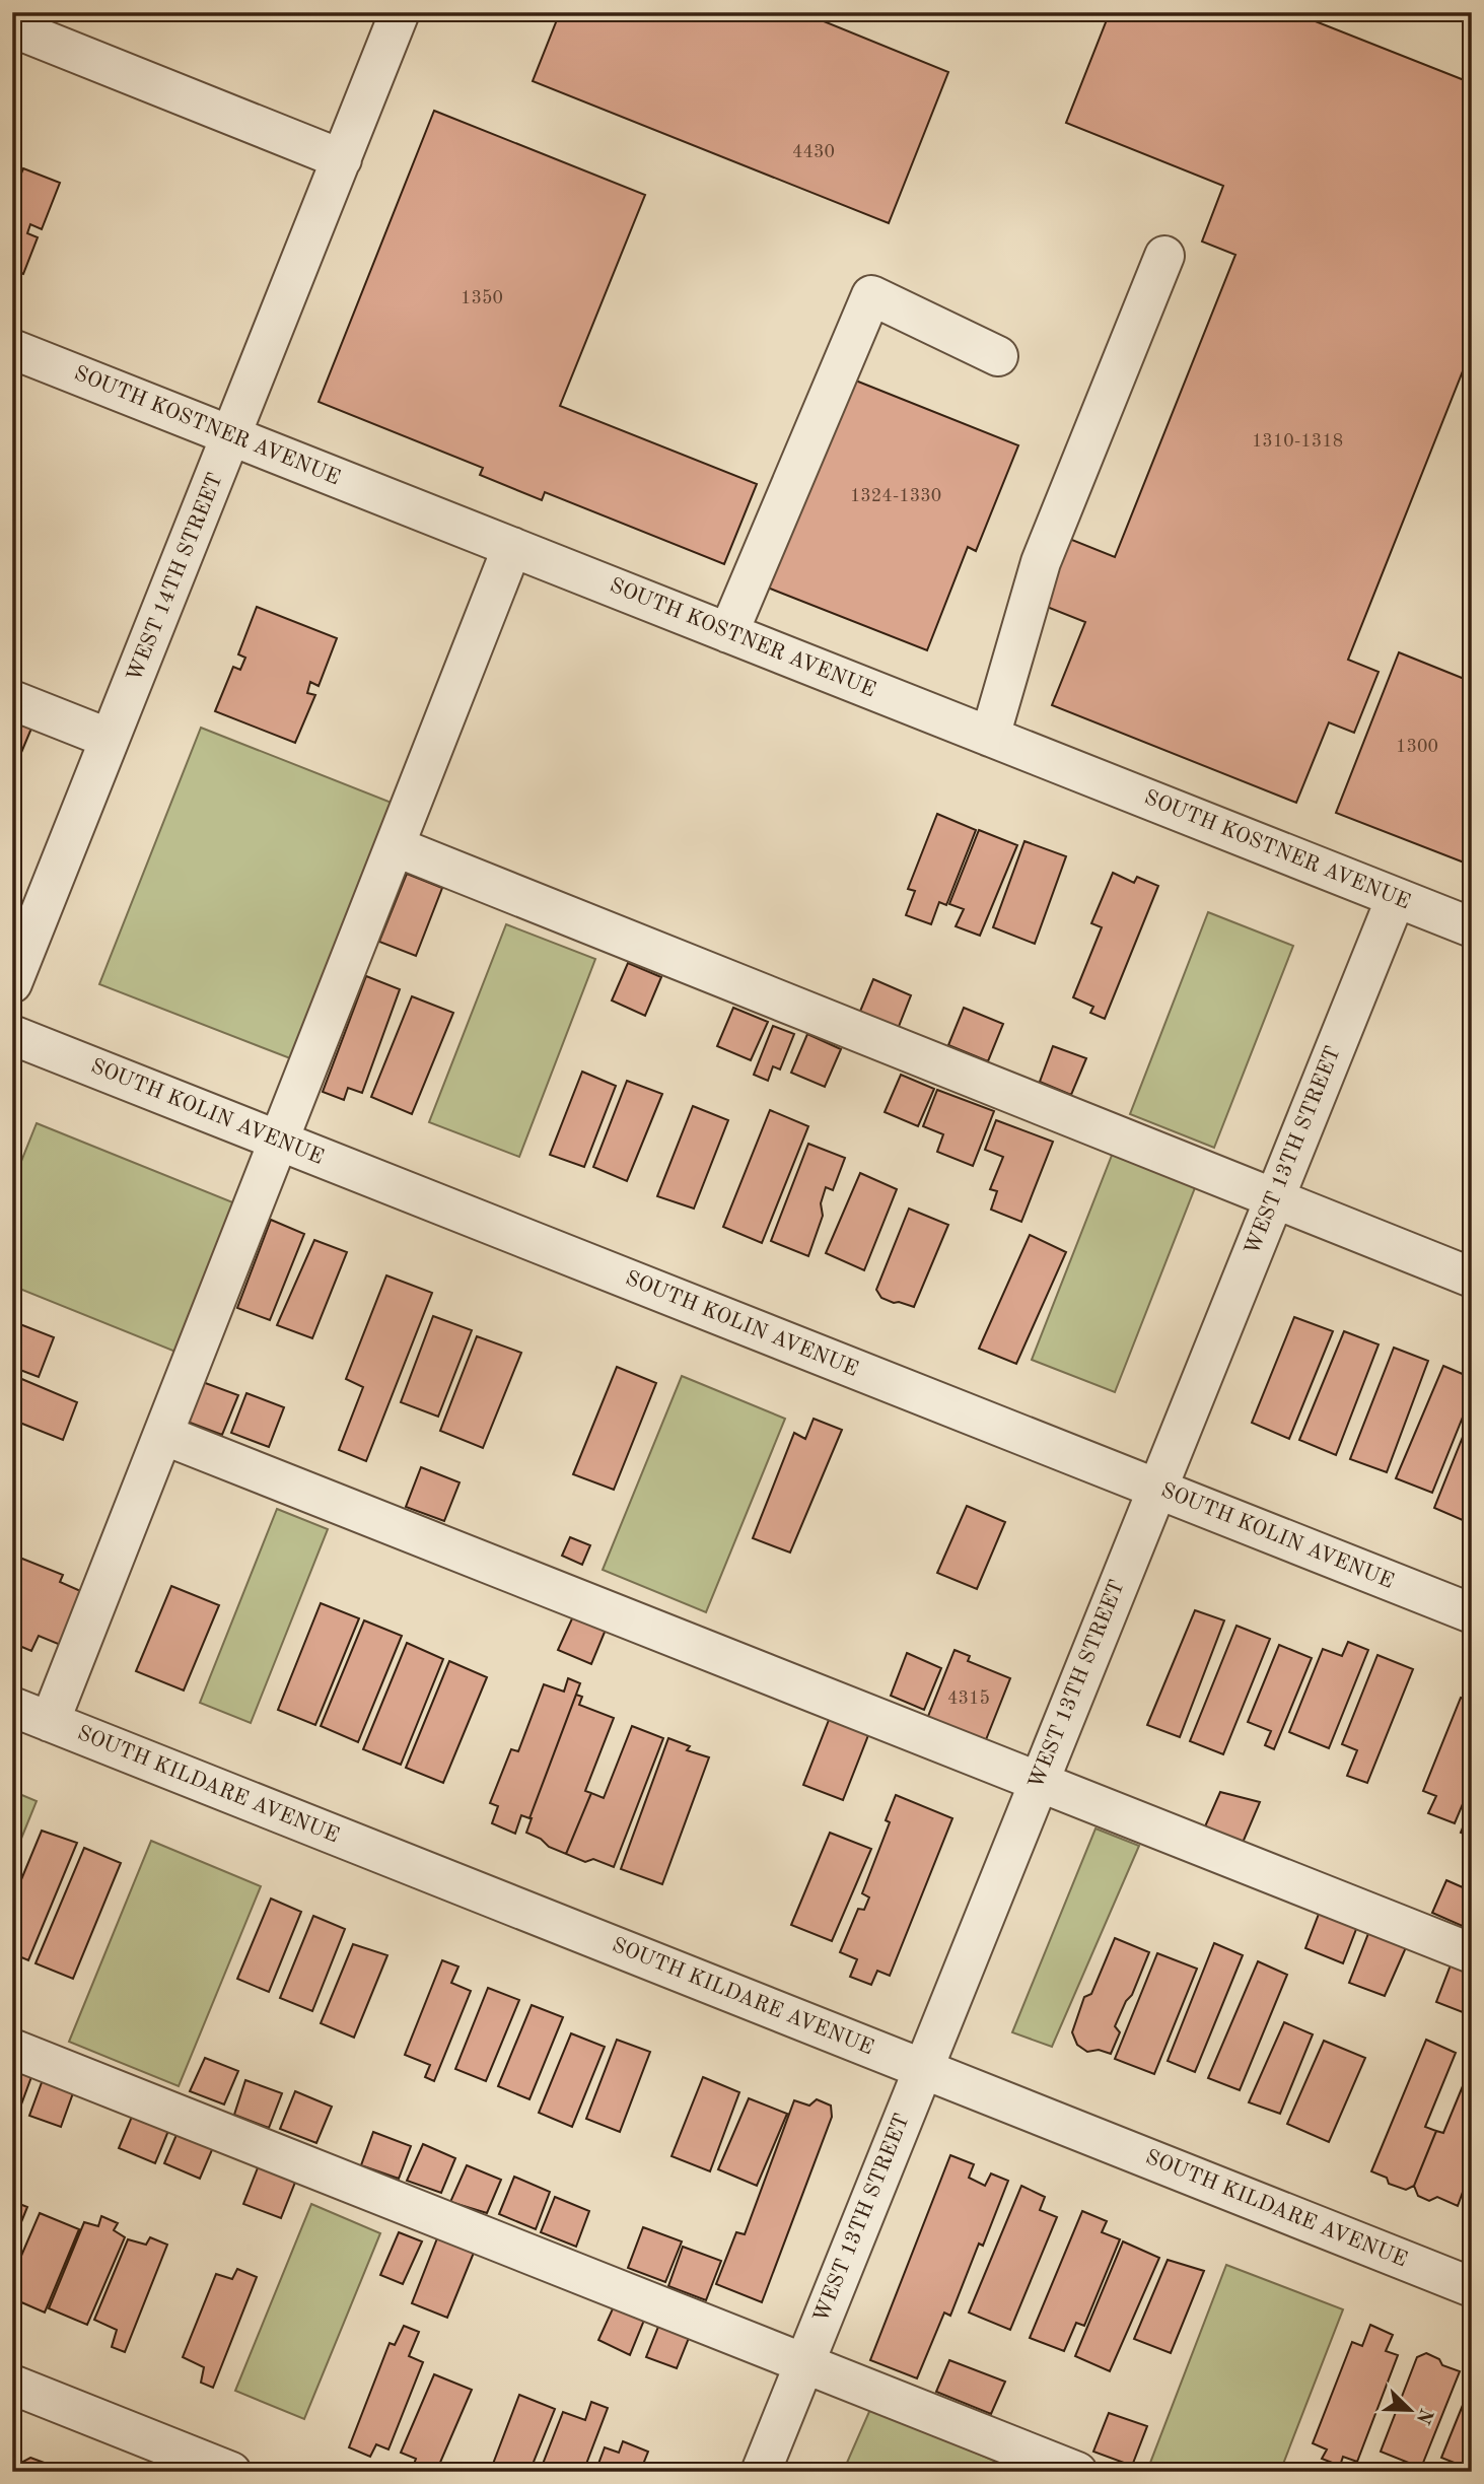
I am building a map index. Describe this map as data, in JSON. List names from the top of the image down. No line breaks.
{"streets":{"street":["SOUTH KOSTNER AVENUE","WEST 14TH STREET","SOUTH KOLIN AVENUE","WEST 13TH STREET","SOUTH KILDARE AVENUE"]},"crossings":[["SOUTH KOSTNER AVENUE","WEST 14TH STREET"],["SOUTH KOSTNER AVENUE","WEST 13TH STREET"],["SOUTH KOLIN AVENUE","WEST 13TH STREET"],["WEST 13TH STREET","SOUTH KILDARE AVENUE"]],"house_numbers":["4430","1350","1310-1318","1324-1330","1300","4315"],"north":"bottom right"}
